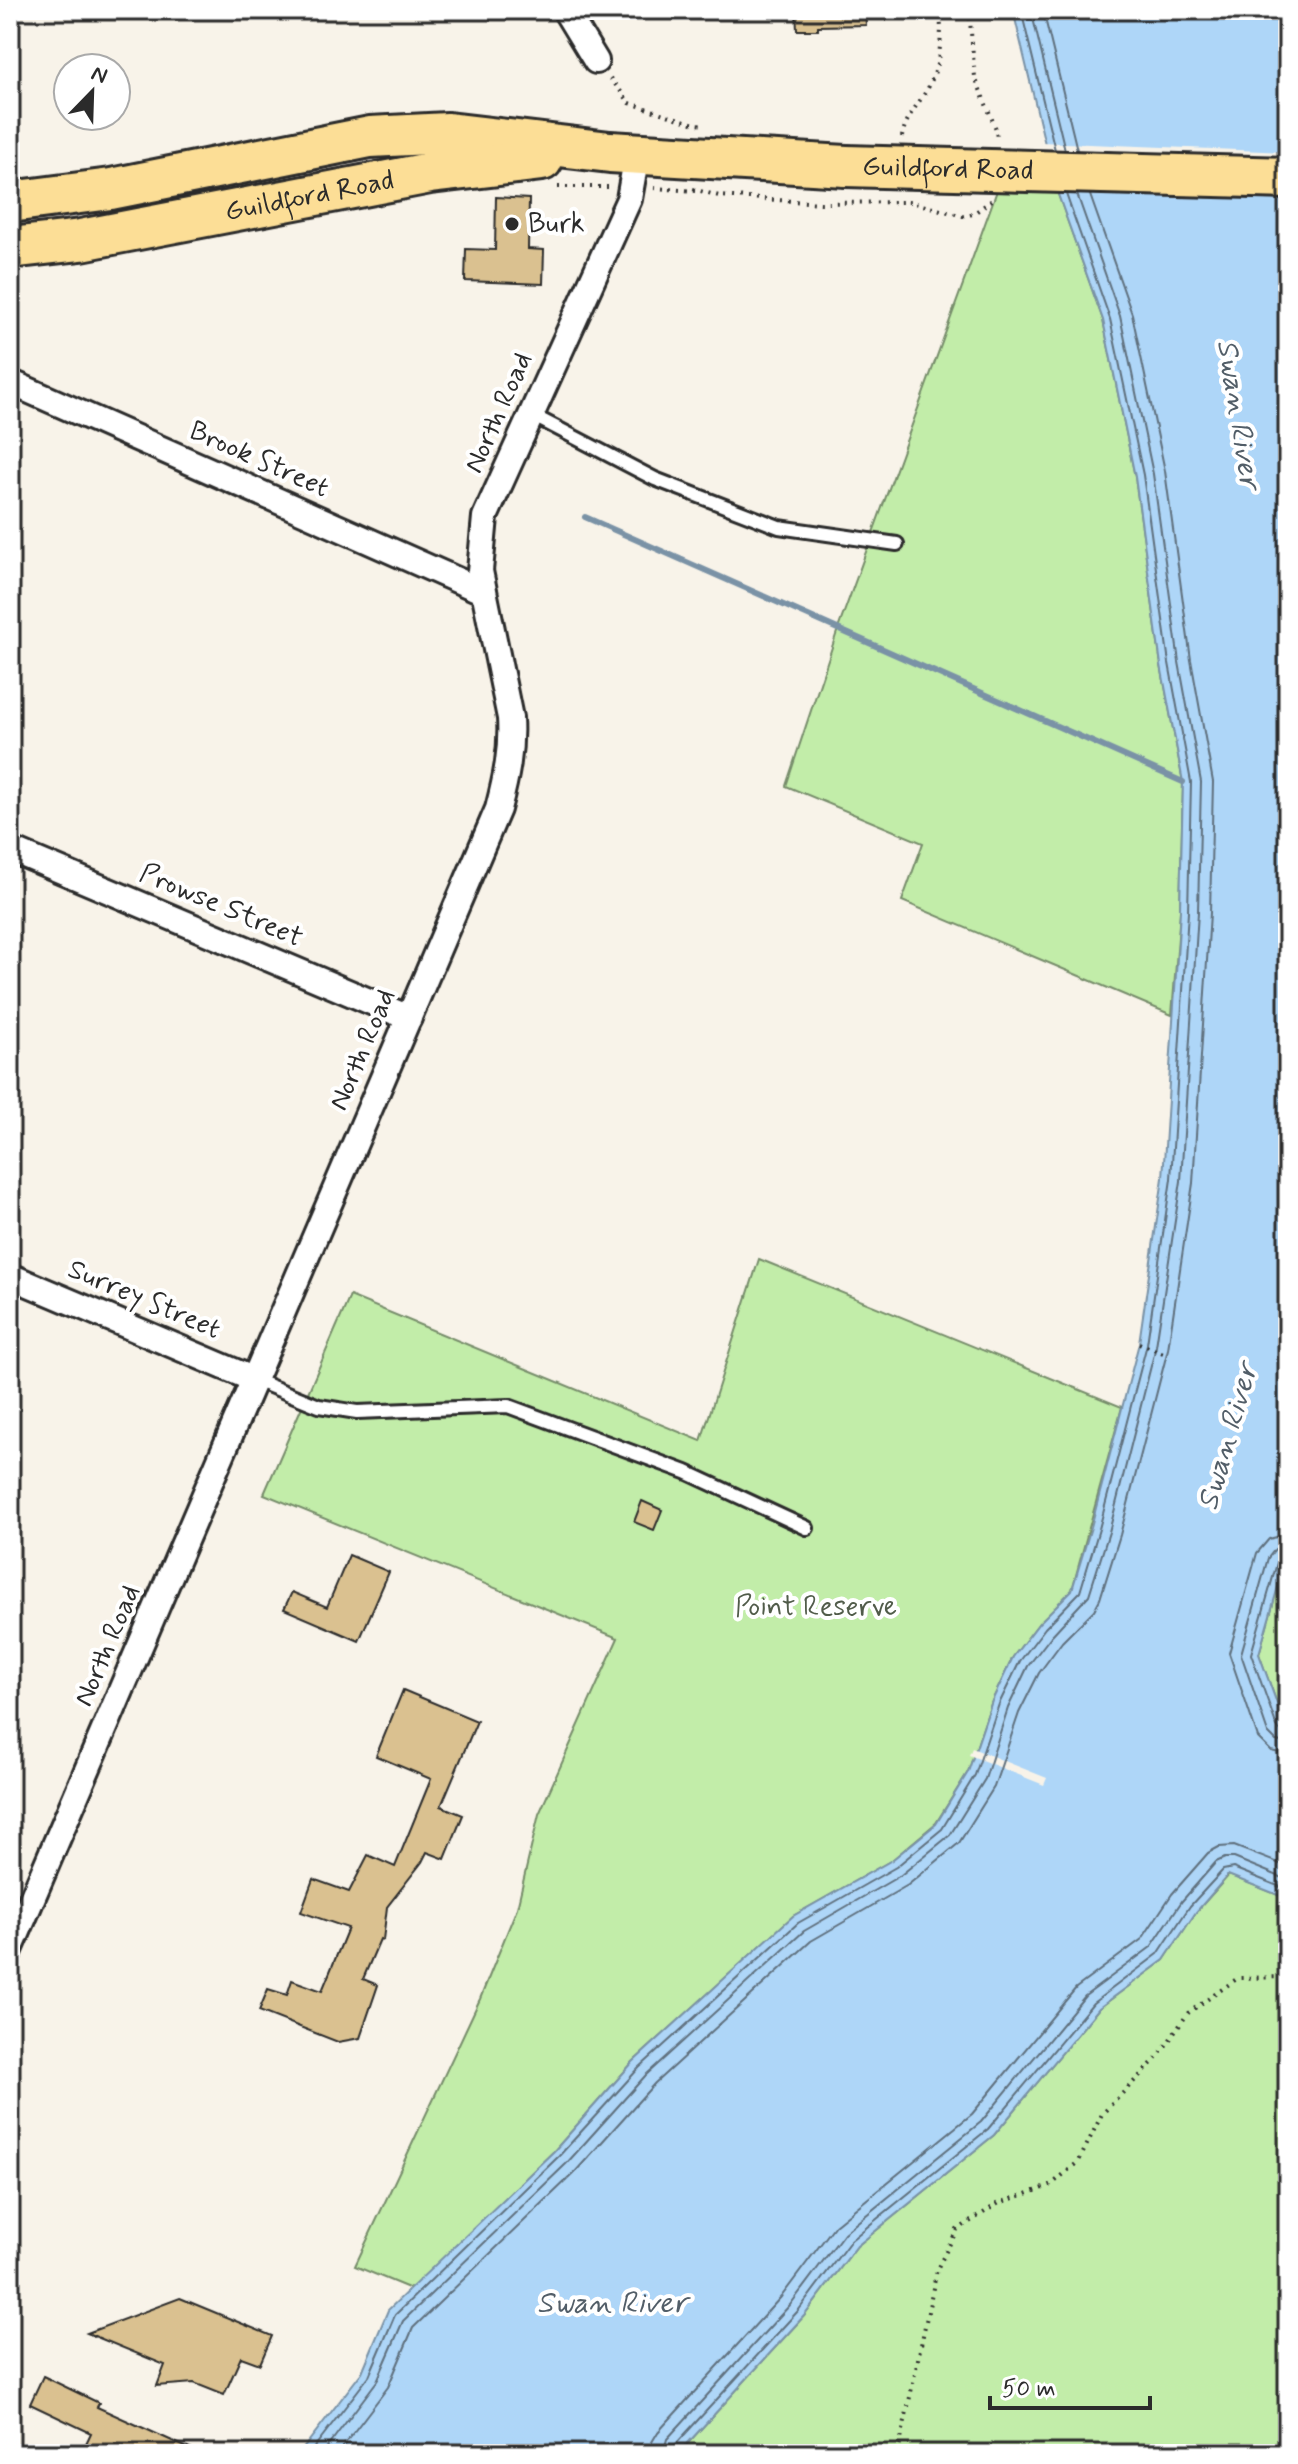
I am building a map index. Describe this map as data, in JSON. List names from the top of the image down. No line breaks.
{"streets":{"highway":["Guildford Road"],"street":["North Road","Brook Street","Prowse Street","Surrey Street"]},"crossings":[["Guildford Road","North Road"],["North Road","Brook Street"],["North Road","Prowse Street"],["North Road","Surrey Street"]],"water":["Swan River"],"parks":["Point Reserve"],"places":["Burk"],"scale_bar":"50 m","north":"top right"}
